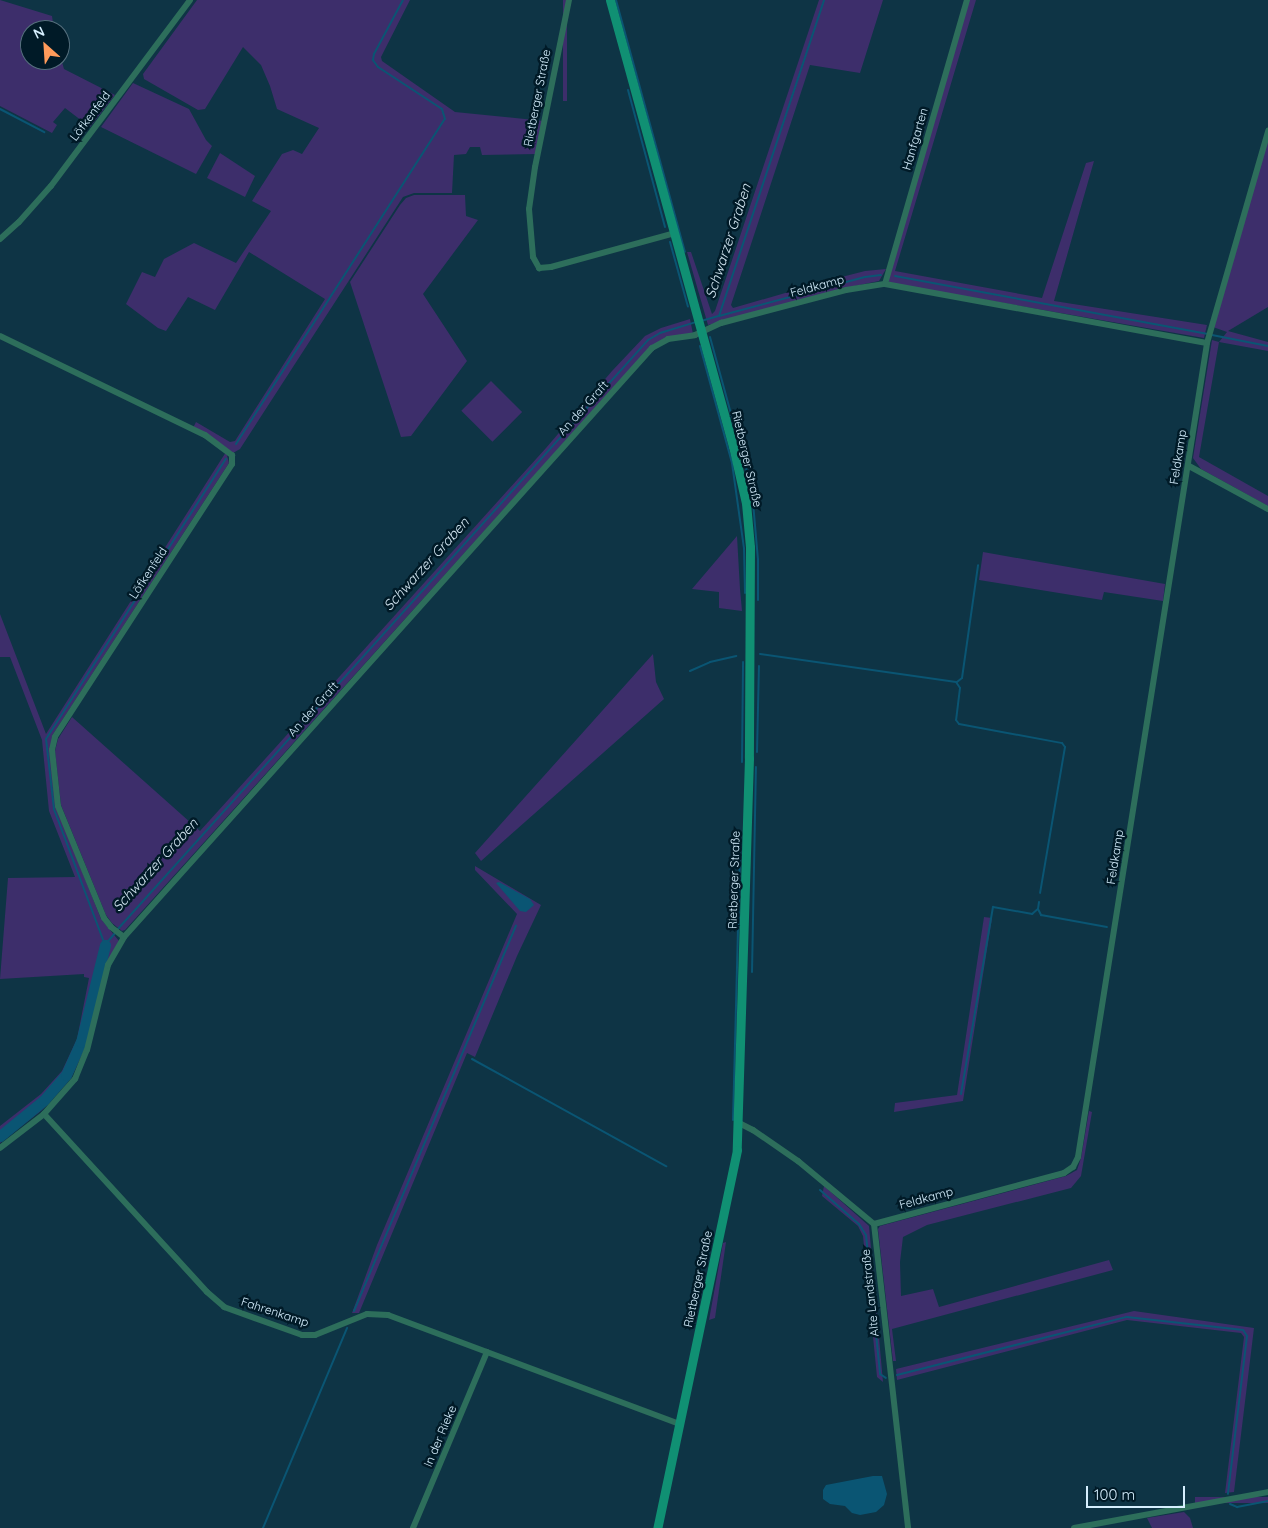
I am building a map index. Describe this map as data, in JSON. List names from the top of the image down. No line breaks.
{"streets":{"main road":["Rietberger Straße"],"street":["Löfkenfeld","Hanfgarten","Feldkamp","An der Graft","Alte Landstraße","Fahrenkamp","In der Rieke"]},"crossings":[["Rietberger Straße","Feldkamp"],["Rietberger Straße","An der Graft"],["Rietberger Straße","Fahrenkamp"],["Löfkenfeld","An der Graft"],["Hanfgarten","Feldkamp"],["Feldkamp","An der Graft"],["Feldkamp","Alte Landstraße"],["An der Graft","Fahrenkamp"],["Fahrenkamp","In der Rieke"]],"water":["Schwarzer Graben"],"scale_bar":"100 m","north":"top left"}
